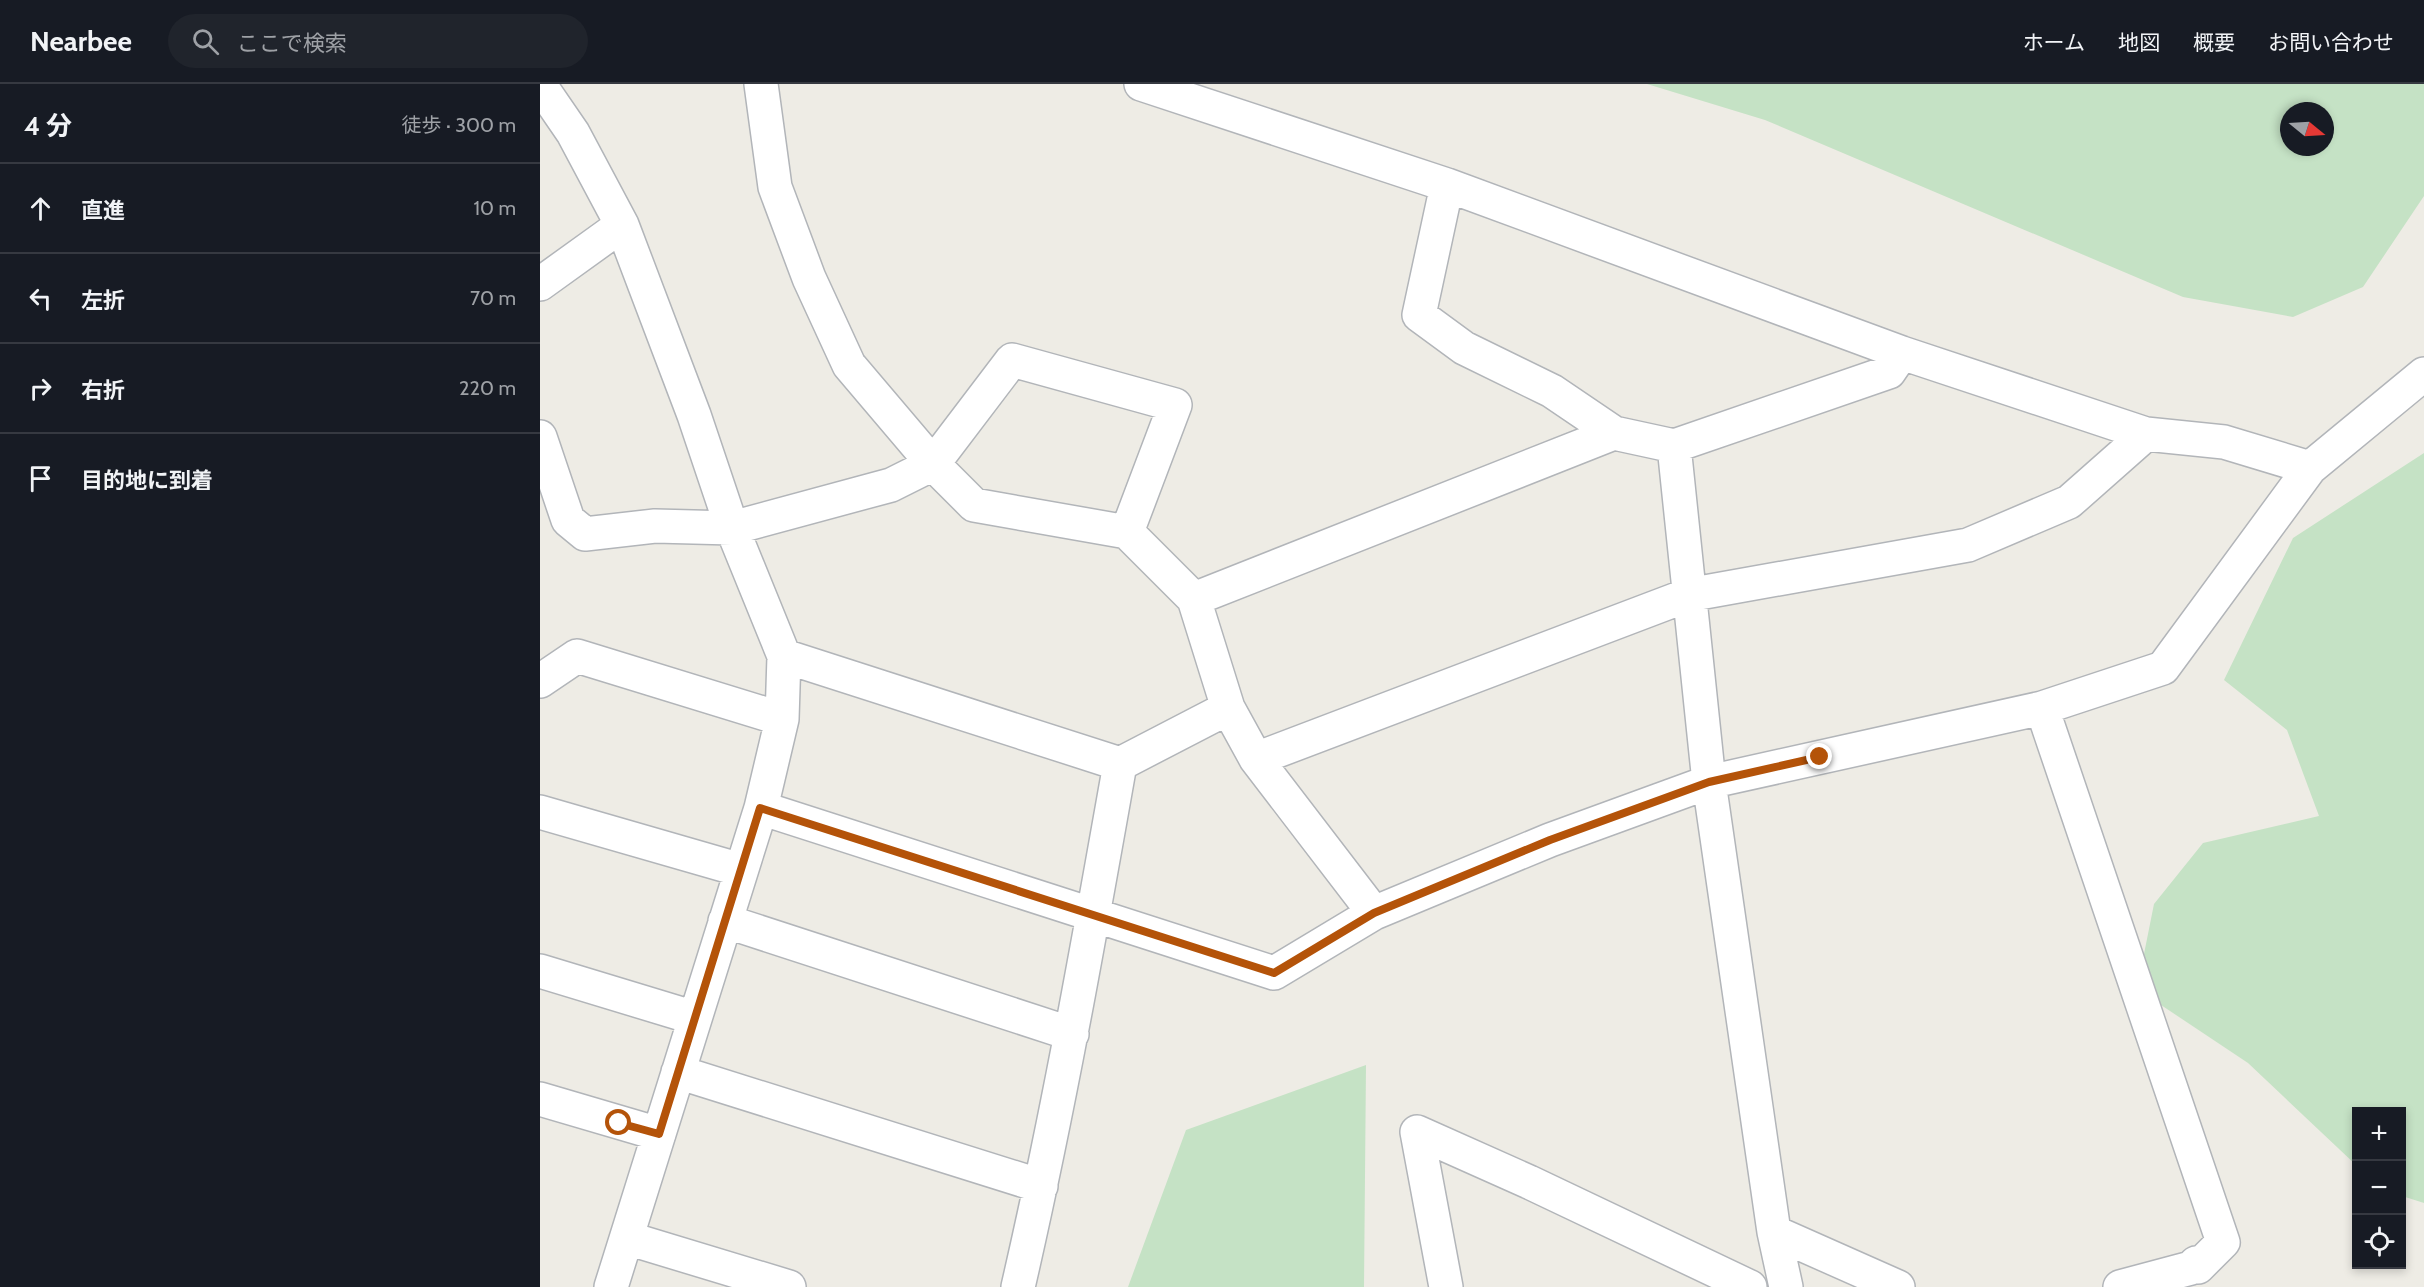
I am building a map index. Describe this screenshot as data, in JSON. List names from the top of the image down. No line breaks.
{"north":"right","page":{"header":"Nearbee","search":"ここで検索","nav":["ホーム","地図","概要","お問い合わせ"],"heading":["4 分","徒歩 · 300 m"],"list":[["直進","10 m"],["左折","70 m"],["右折","220 m"],"目的地に到着"],"map_buttons":["+","−"]}}
